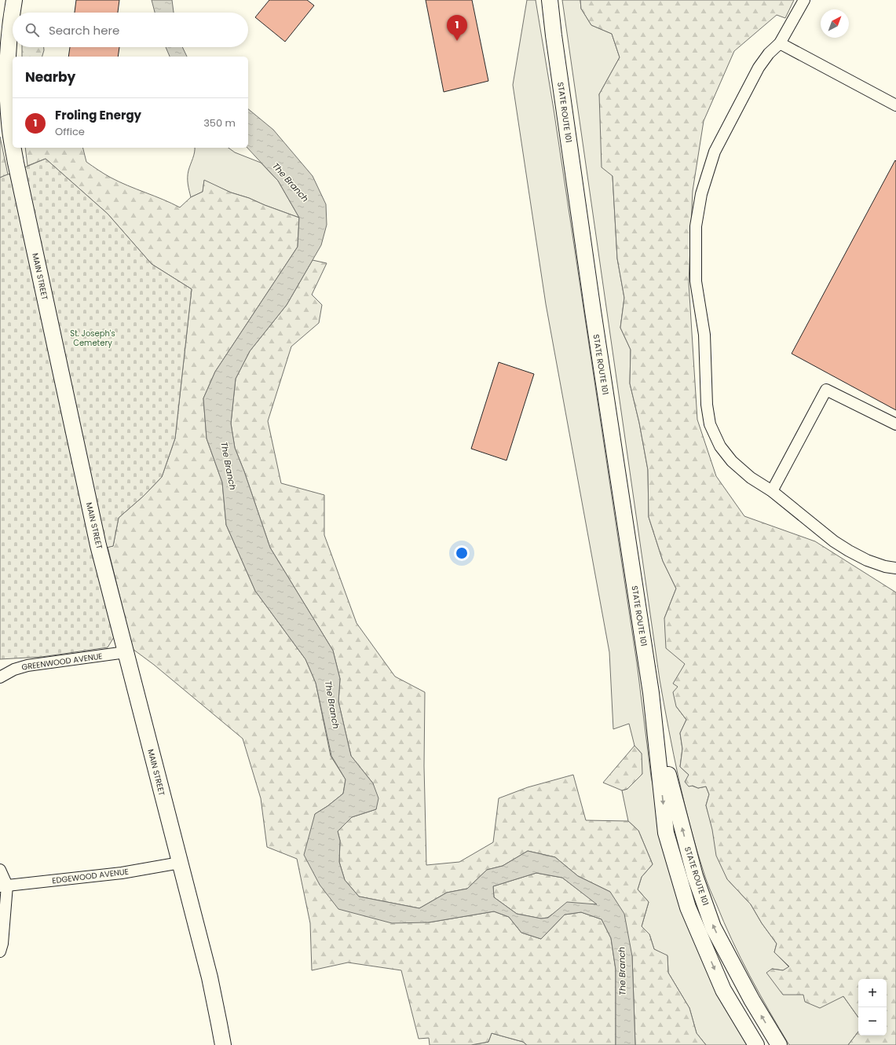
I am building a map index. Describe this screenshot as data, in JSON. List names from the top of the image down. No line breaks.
{"streets":{"highway":["STATE ROUTE 101","MAIN STREET"],"street":["GREENWOOD AVENUE","EDGEWOOD AVENUE"]},"crossings":[["MAIN STREET","GREENWOOD AVENUE"],["MAIN STREET","EDGEWOOD AVENUE"]],"water":["The Branch"],"parks":["St. Joseph's Cemetery"],"north":"top right","page":{"search":"Search here","pins":"1","heading":"Nearby","list":[{"mark":"1","name":"Froling Energy","note":"Office","value":"350 m"}],"map_buttons":["+","−"]}}
